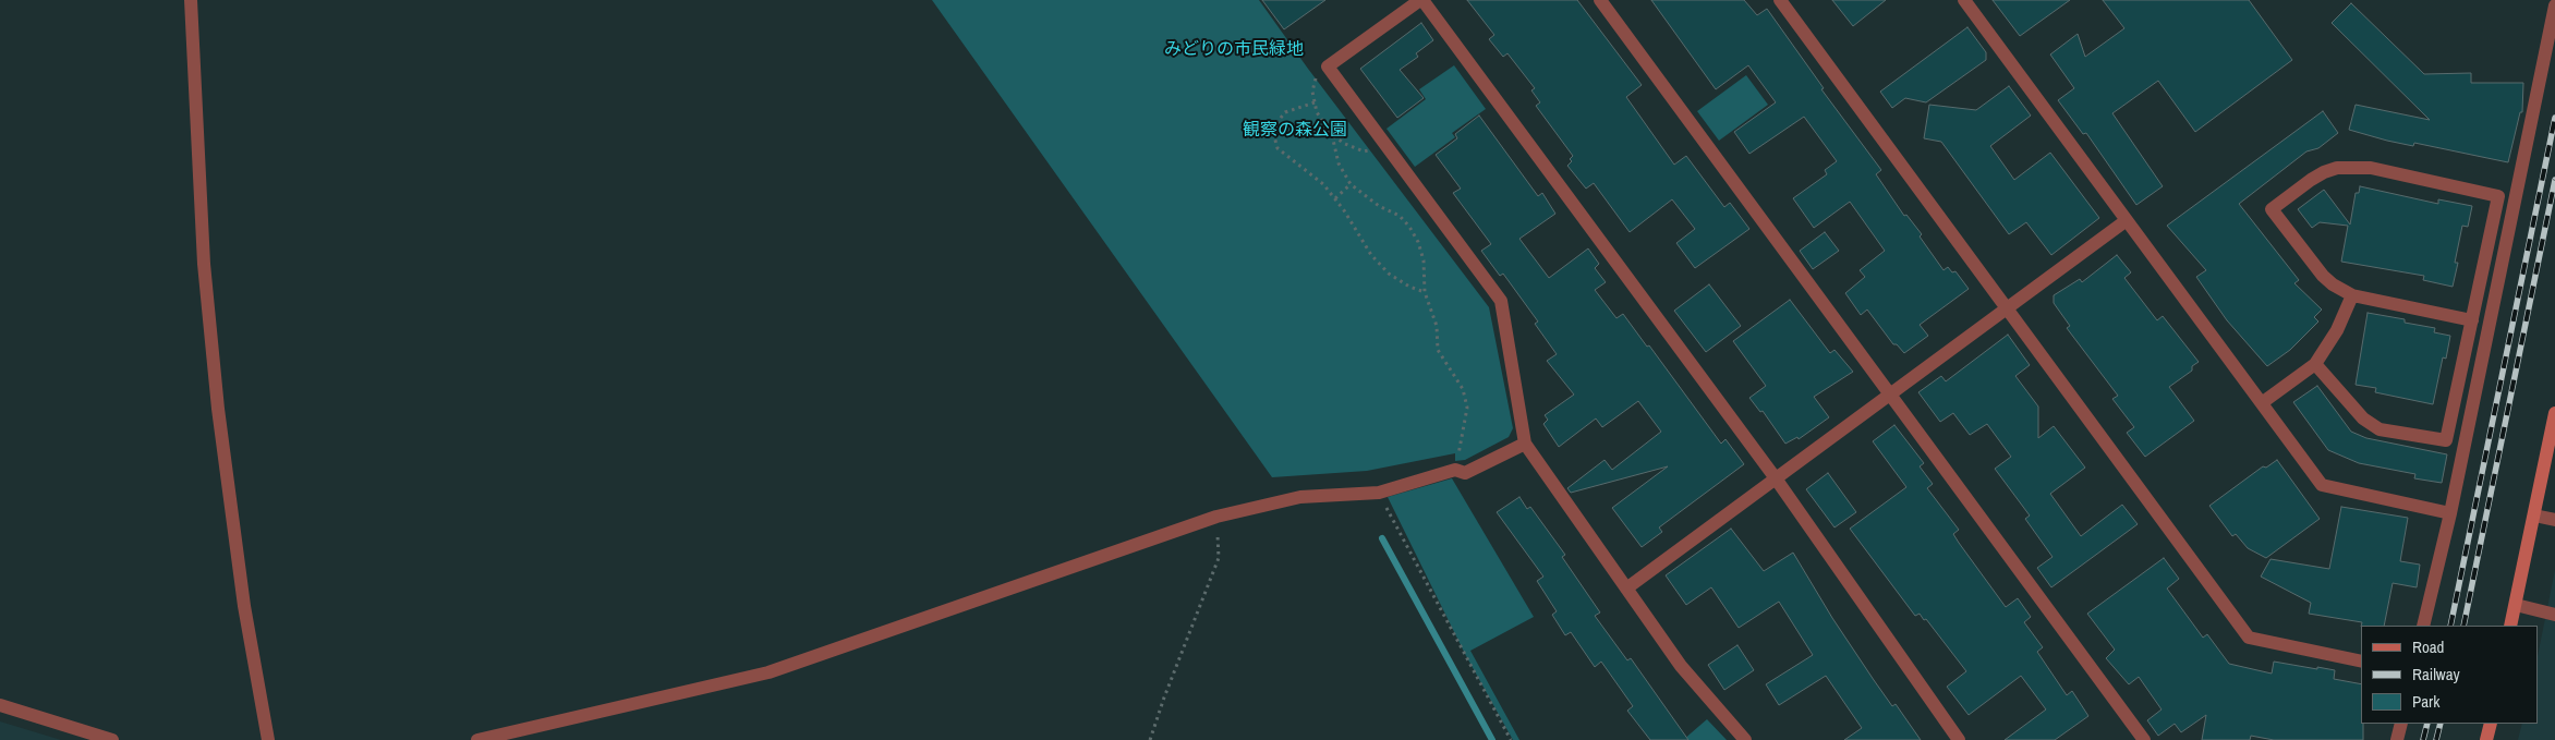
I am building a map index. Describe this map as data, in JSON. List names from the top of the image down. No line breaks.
{"parks":["みどりの市民緑地","観察の森公園"],"legend":["Road","Railway","Park"]}
